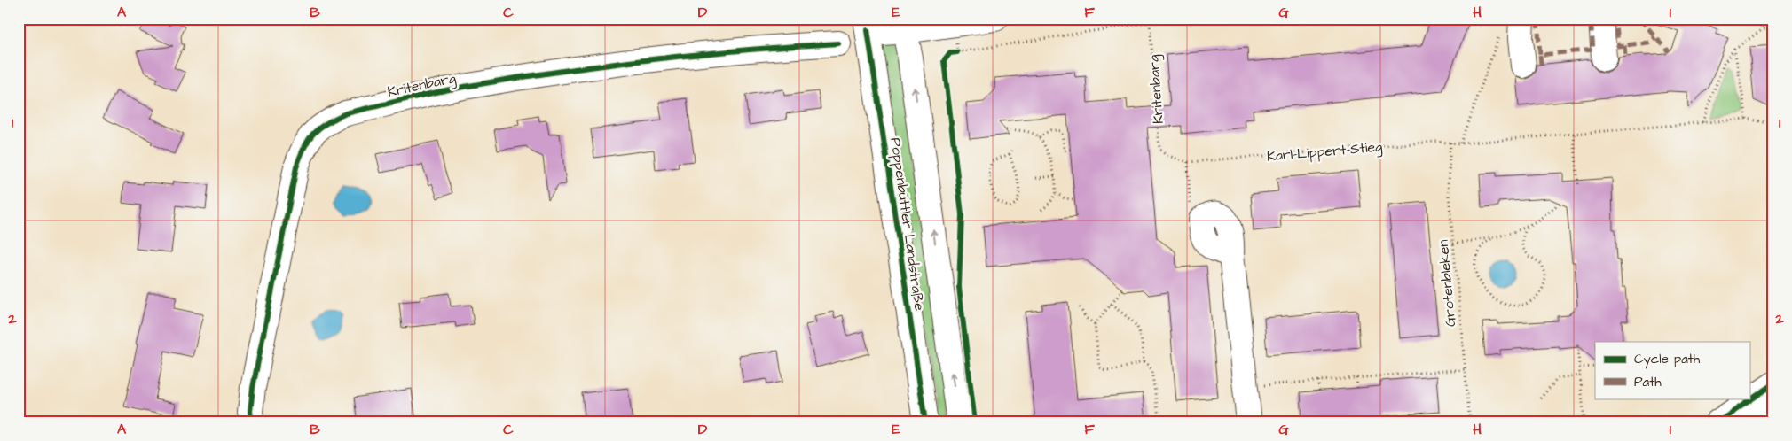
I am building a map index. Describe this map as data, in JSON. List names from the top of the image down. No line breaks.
{"streets":{"street":["Kritenbarg","Poppenbüttler Landstraße"],"path":["Karl-Lippert-Stieg","Grotenbleken"]},"crossings":[["Kritenbarg","Karl-Lippert-Stieg"],["Karl-Lippert-Stieg","Grotenbleken"]],"legend":["Cycle path","Path"],"grid":{"columns":["A","B","C","D","E","F","G","H","I"],"rows":["1","2"]}}
